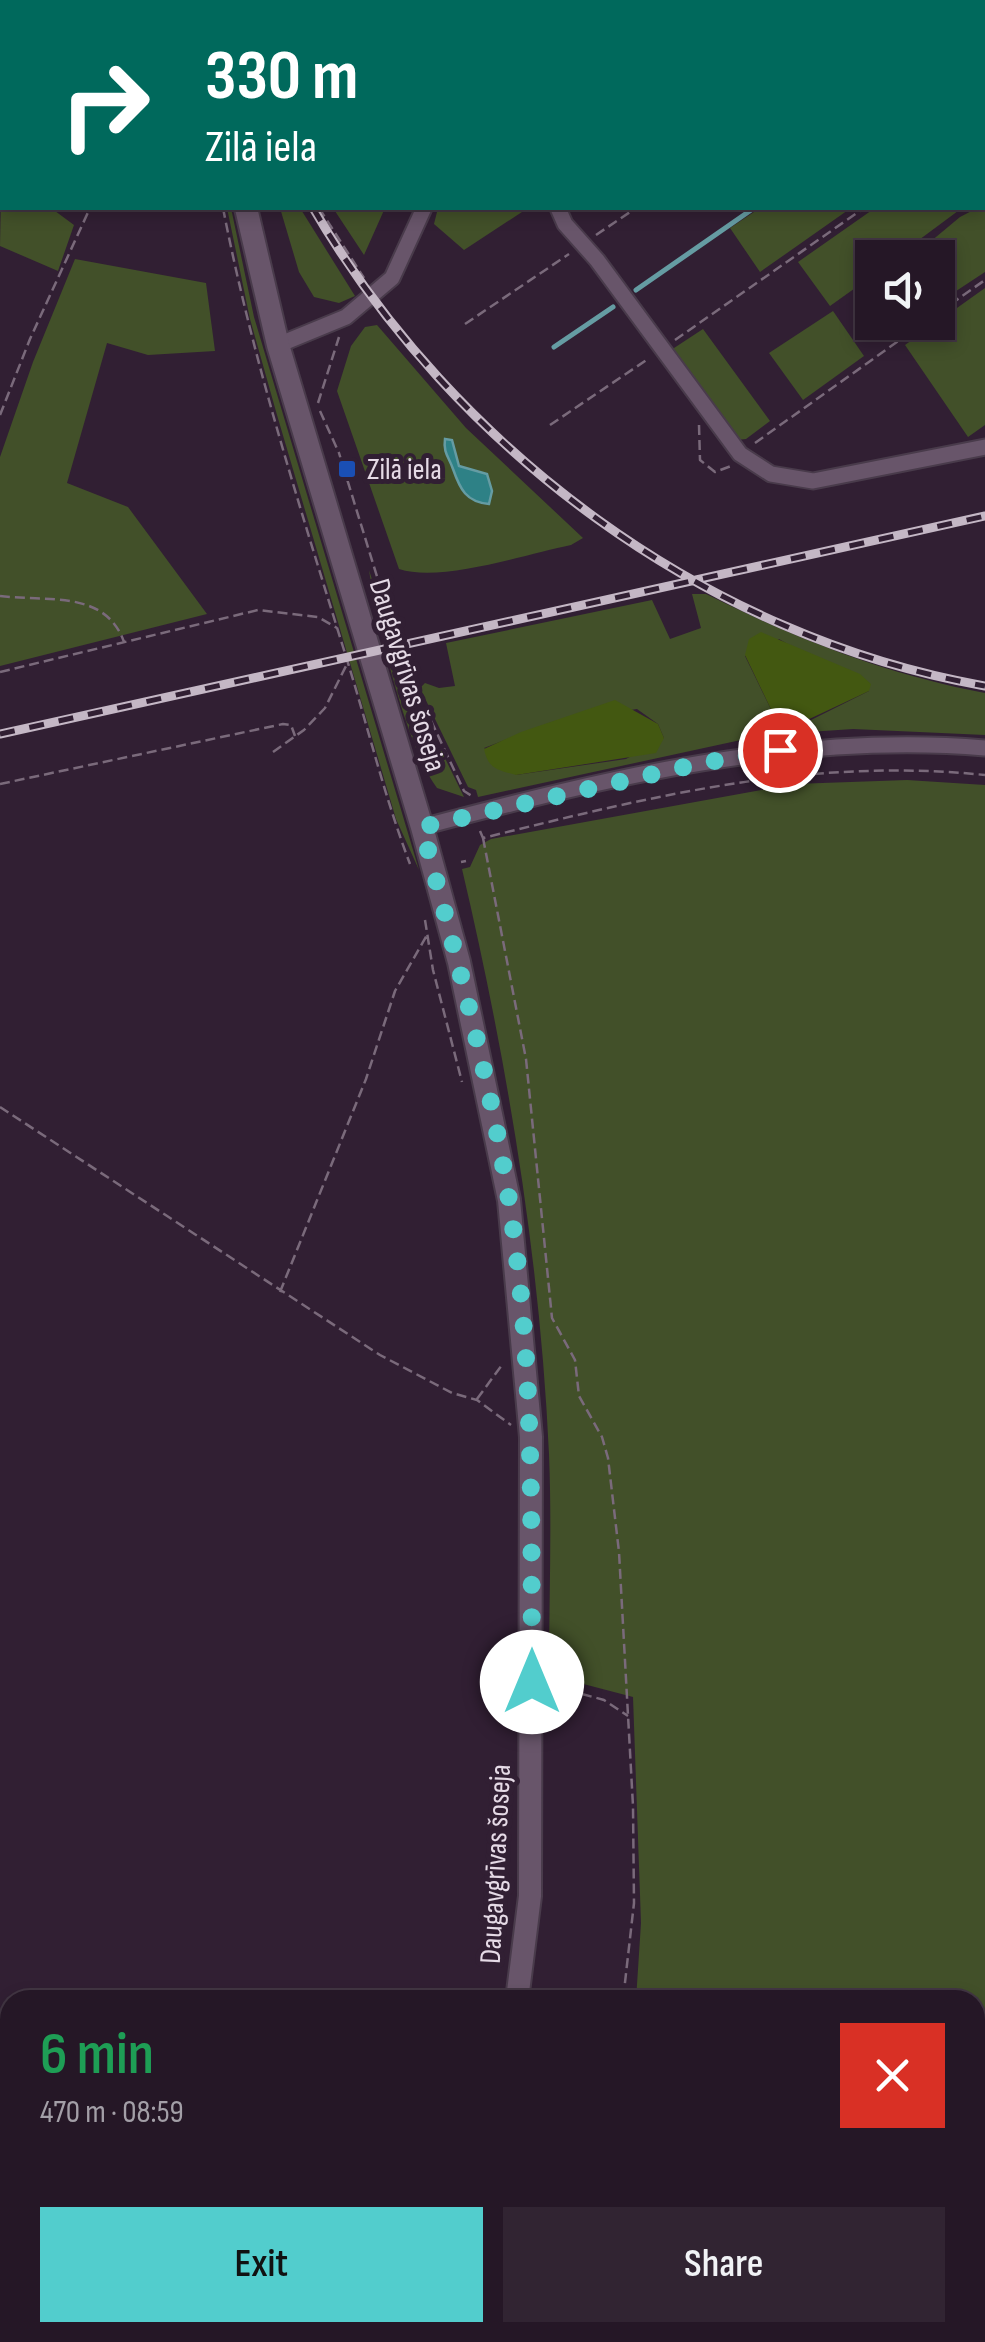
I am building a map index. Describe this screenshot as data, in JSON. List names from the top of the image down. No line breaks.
{"streets":{"main road":["Daugavgrīvas šoseja"]},"places":{"transit":["Zilā iela"]},"page":{"turn":["330 m","Zilā iela"],"heading":["6 min","470 m · 08:59"],"buttons":["Exit","Share"]}}
